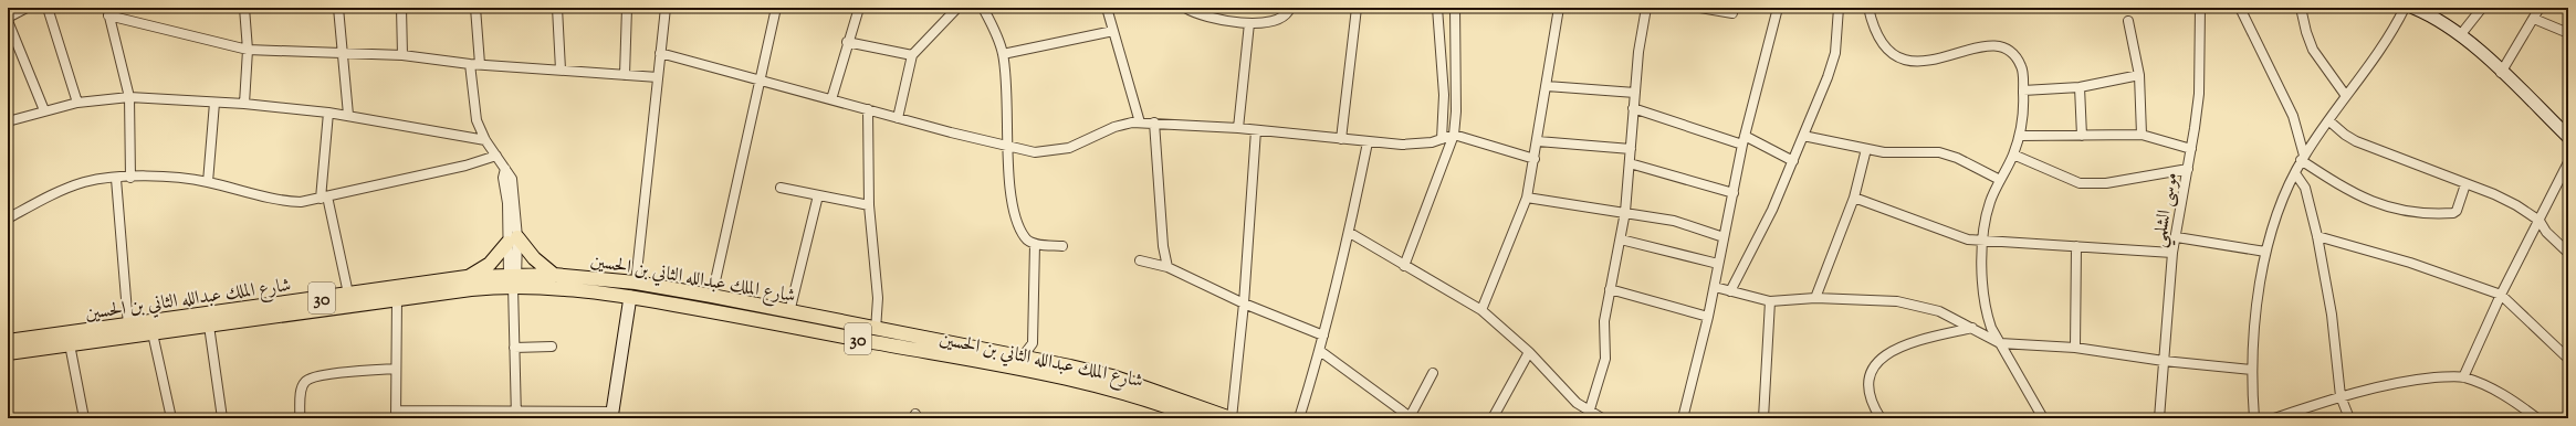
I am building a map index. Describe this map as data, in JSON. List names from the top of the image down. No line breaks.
{"streets":{"main road":["شارع الملك عبدالله الثاني بن الحسين","30"],"street":["موسى الشلمي"]}}
